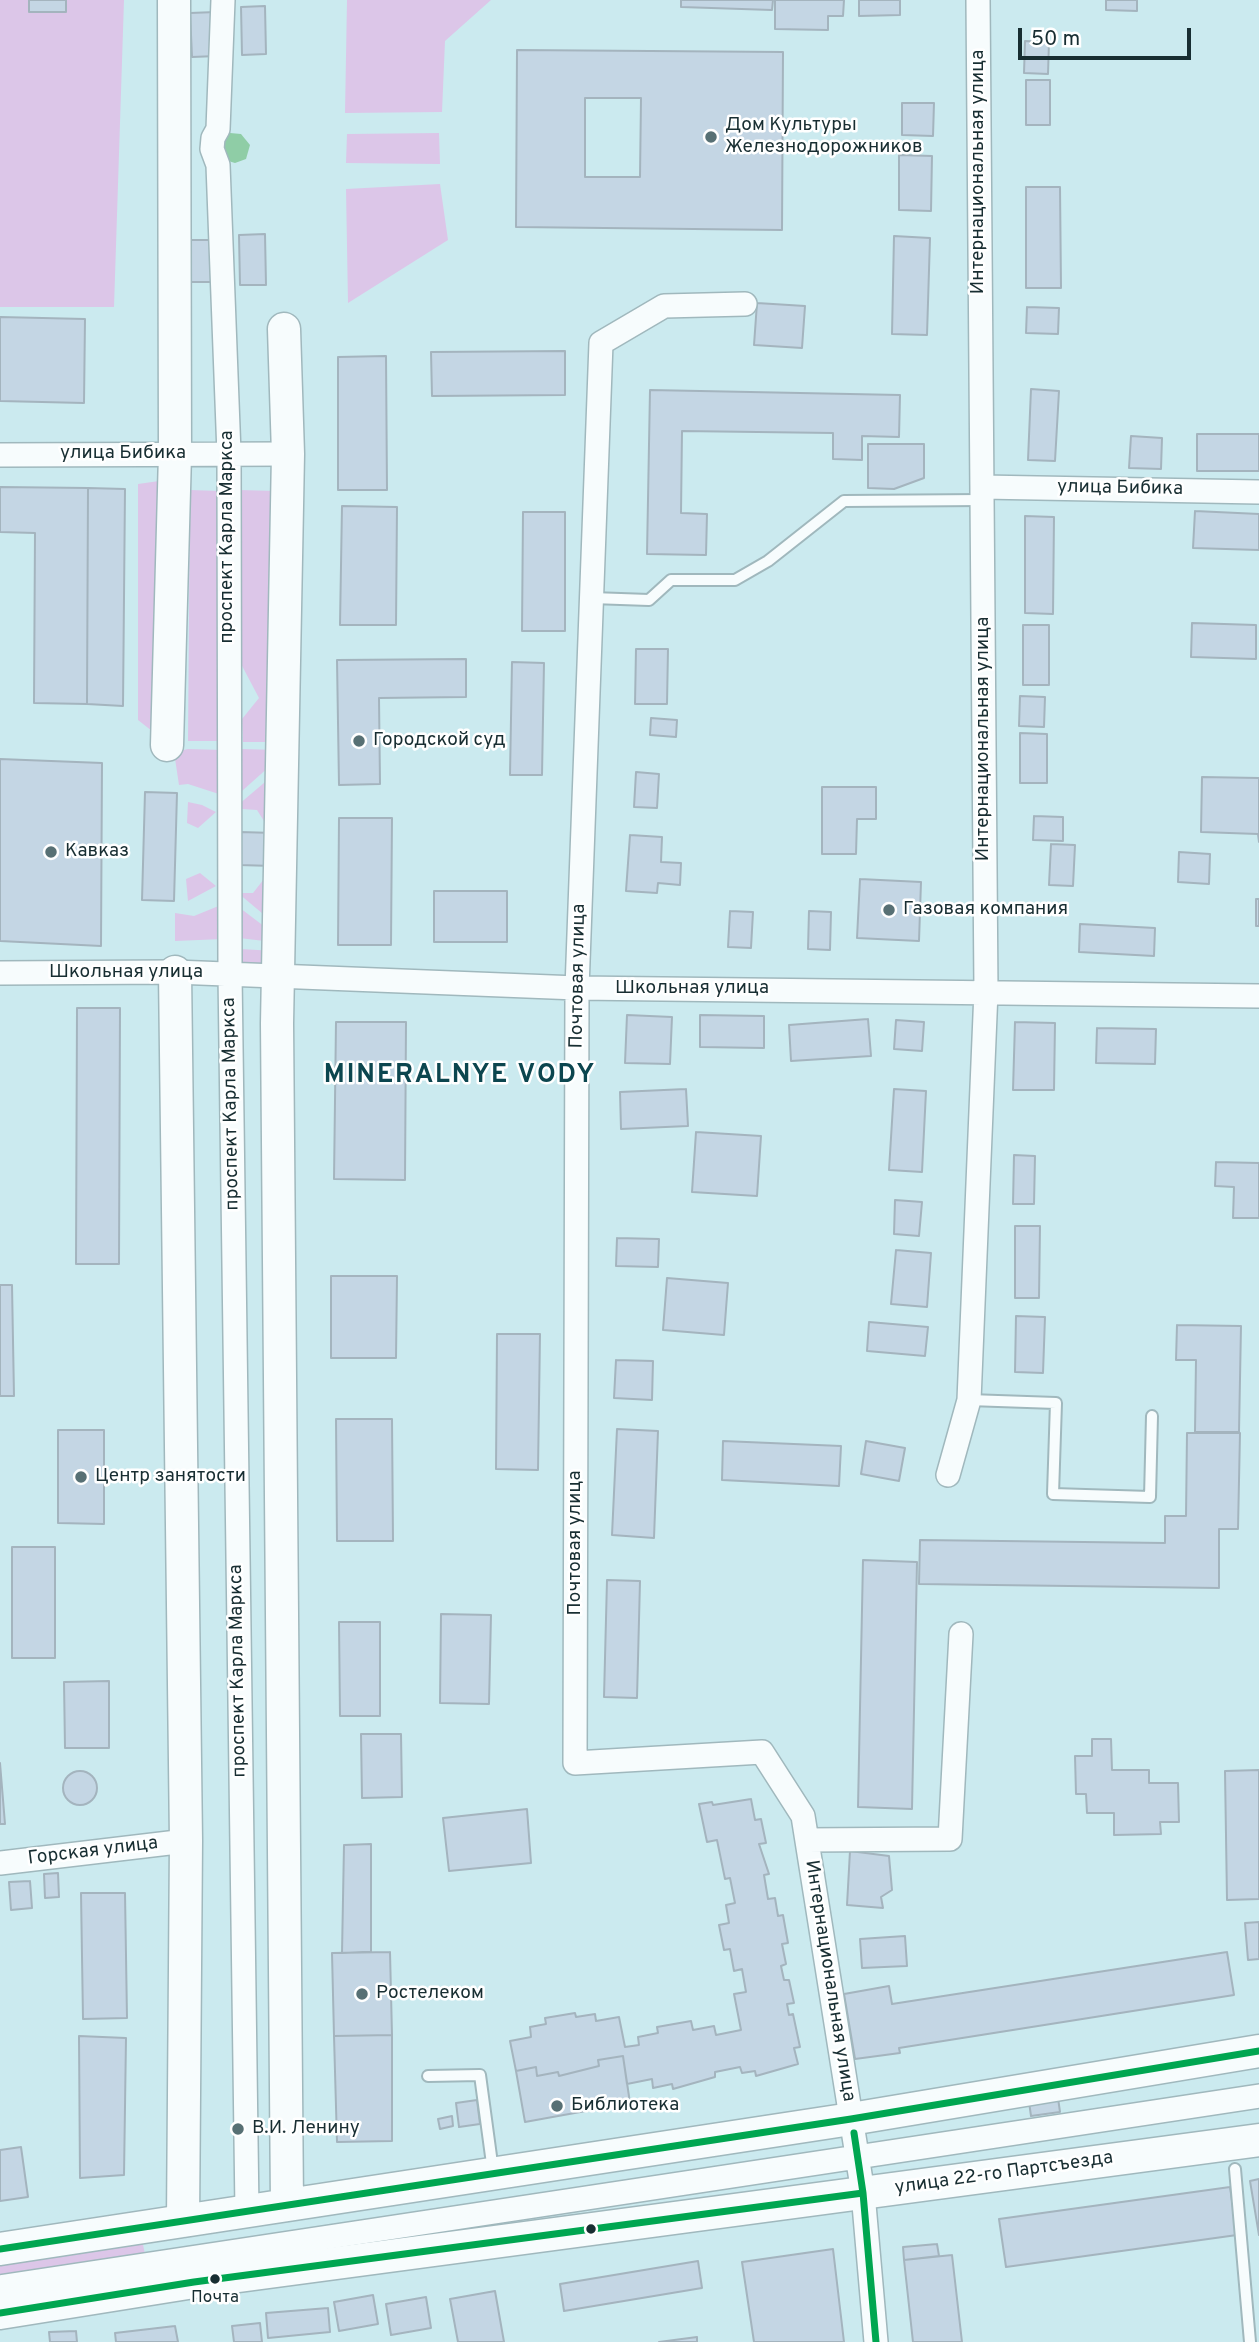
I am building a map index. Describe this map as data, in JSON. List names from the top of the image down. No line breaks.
{"streets":{"street":["Интернациональная улица","улица Бибика","проспект Карла Маркса","Школьная улица","Почтовая улица","Горская улица","улица 22-го Партсъезда"]},"crossings":[["Интернациональная улица","улица Бибика"],["Интернациональная улица","Школьная улица"],["Интернациональная улица","Почтовая улица"],["Интернациональная улица","улица 22-го Партсъезда"],["улица Бибика","проспект Карла Маркса"],["проспект Карла Маркса","Школьная улица"],["Школьная улица","Почтовая улица"]],"districts":["MINERALNYE VODY"],"places":["Дом Культуры Железнодорожников","Городской суд","Кавказ","Газовая компания","Центр занятости","Ростелеком","Библиотека","В.И. Ленину","Почта"],"scale_bar":"50 m"}
